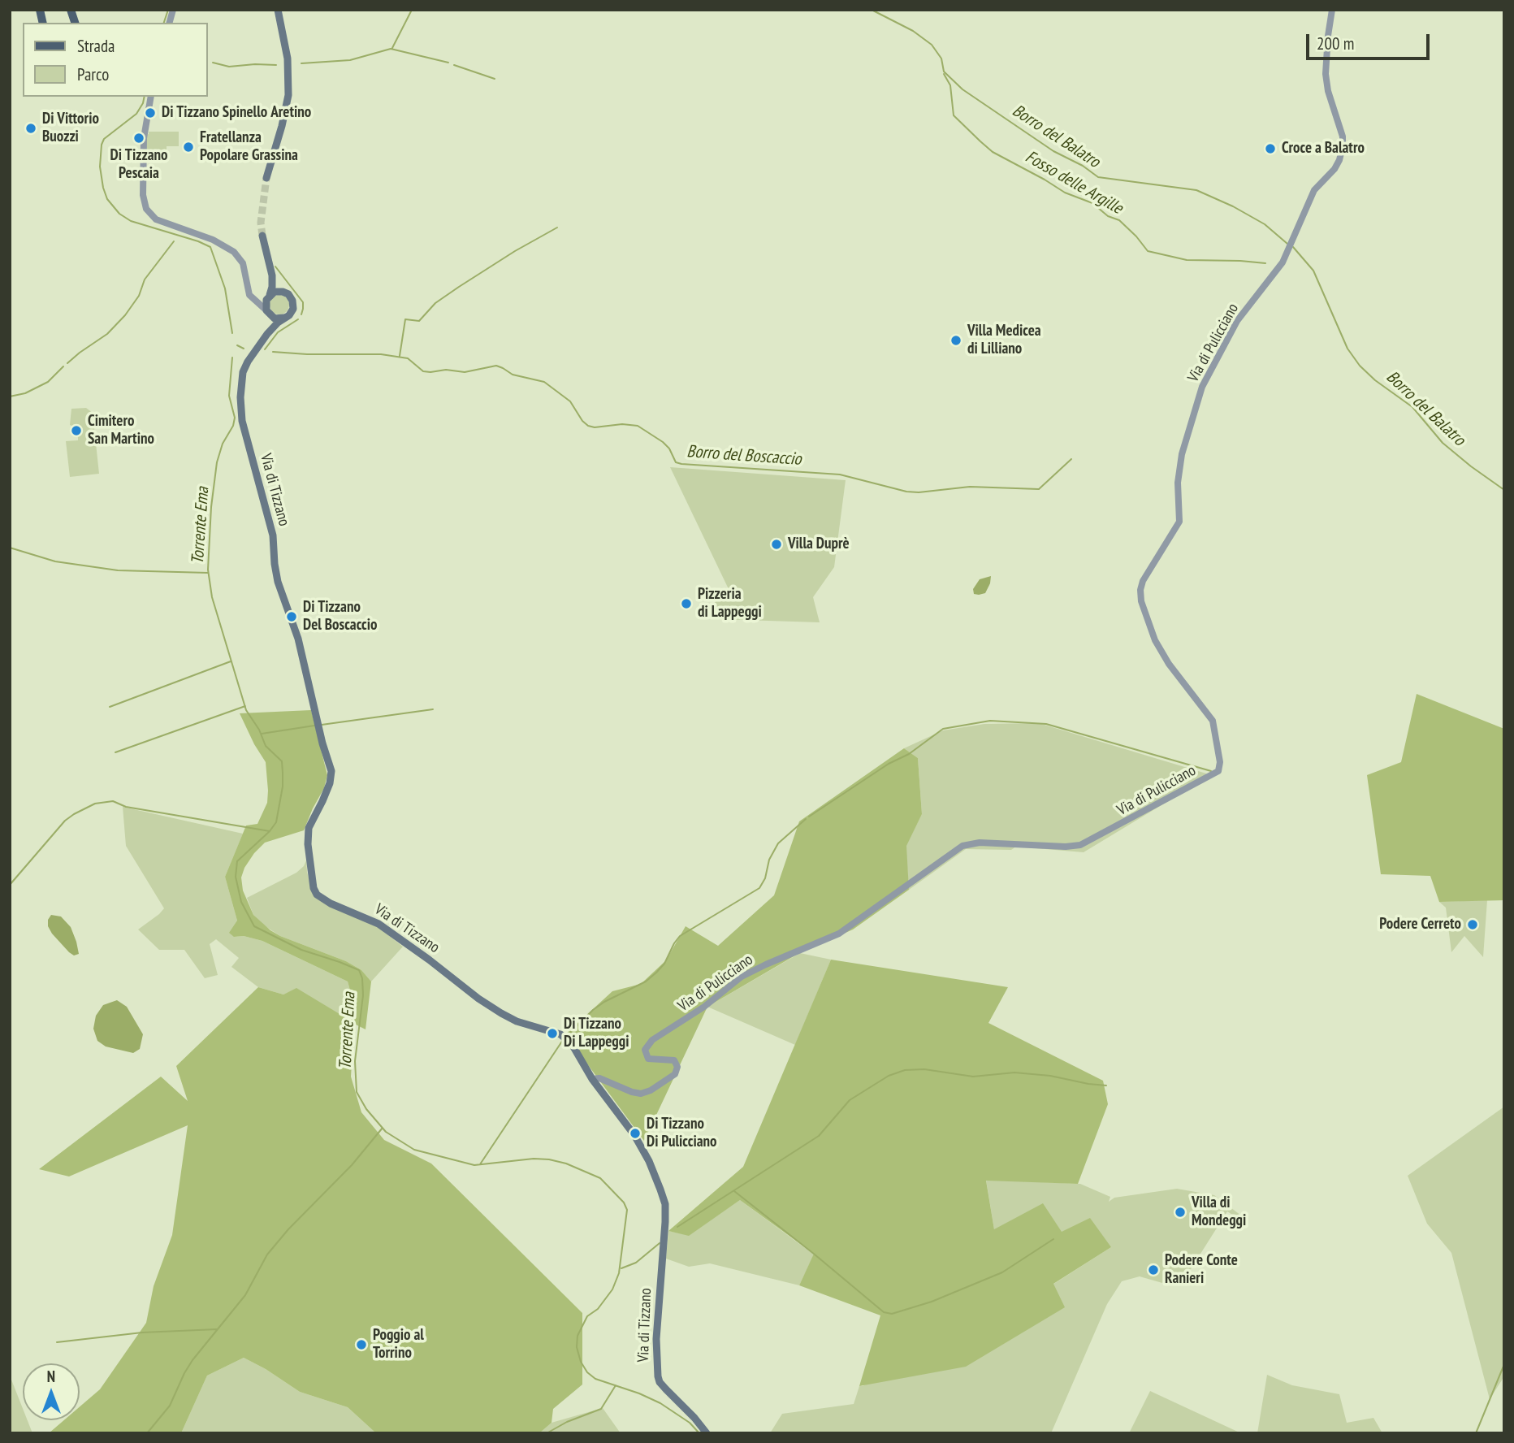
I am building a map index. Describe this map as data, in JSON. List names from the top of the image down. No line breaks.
{"streets":{"main road":["Via di Tizzano"],"street":["Via di Pulicciano"]},"crossings":[["Via di Pulicciano","Via di Tizzano"]],"water":["Borro del Balatro","Fosso delle Argille","Borro del Boscaccio","Torrente Ema"],"places":["Di Tizzano Spinello Aretino","Di Vittorio Buozzi","Di Tizzano Pescaia","Fratellanza Popolare Grassina","Croce a Balatro","Villa Medicea di Lilliano","Cimitero San Martino","Villa Duprè","Pizzeria di Lappeggi","Di Tizzano Del Boscaccio","Podere Cerreto","Di Tizzano Di Lappeggi","Di Tizzano Di Pulicciano","Villa di Mondeggi","Podere Conte Ranieri","Poggio al Torrino"],"legend":["Strada","Parco"],"scale_bar":"200 m","north":"top"}
